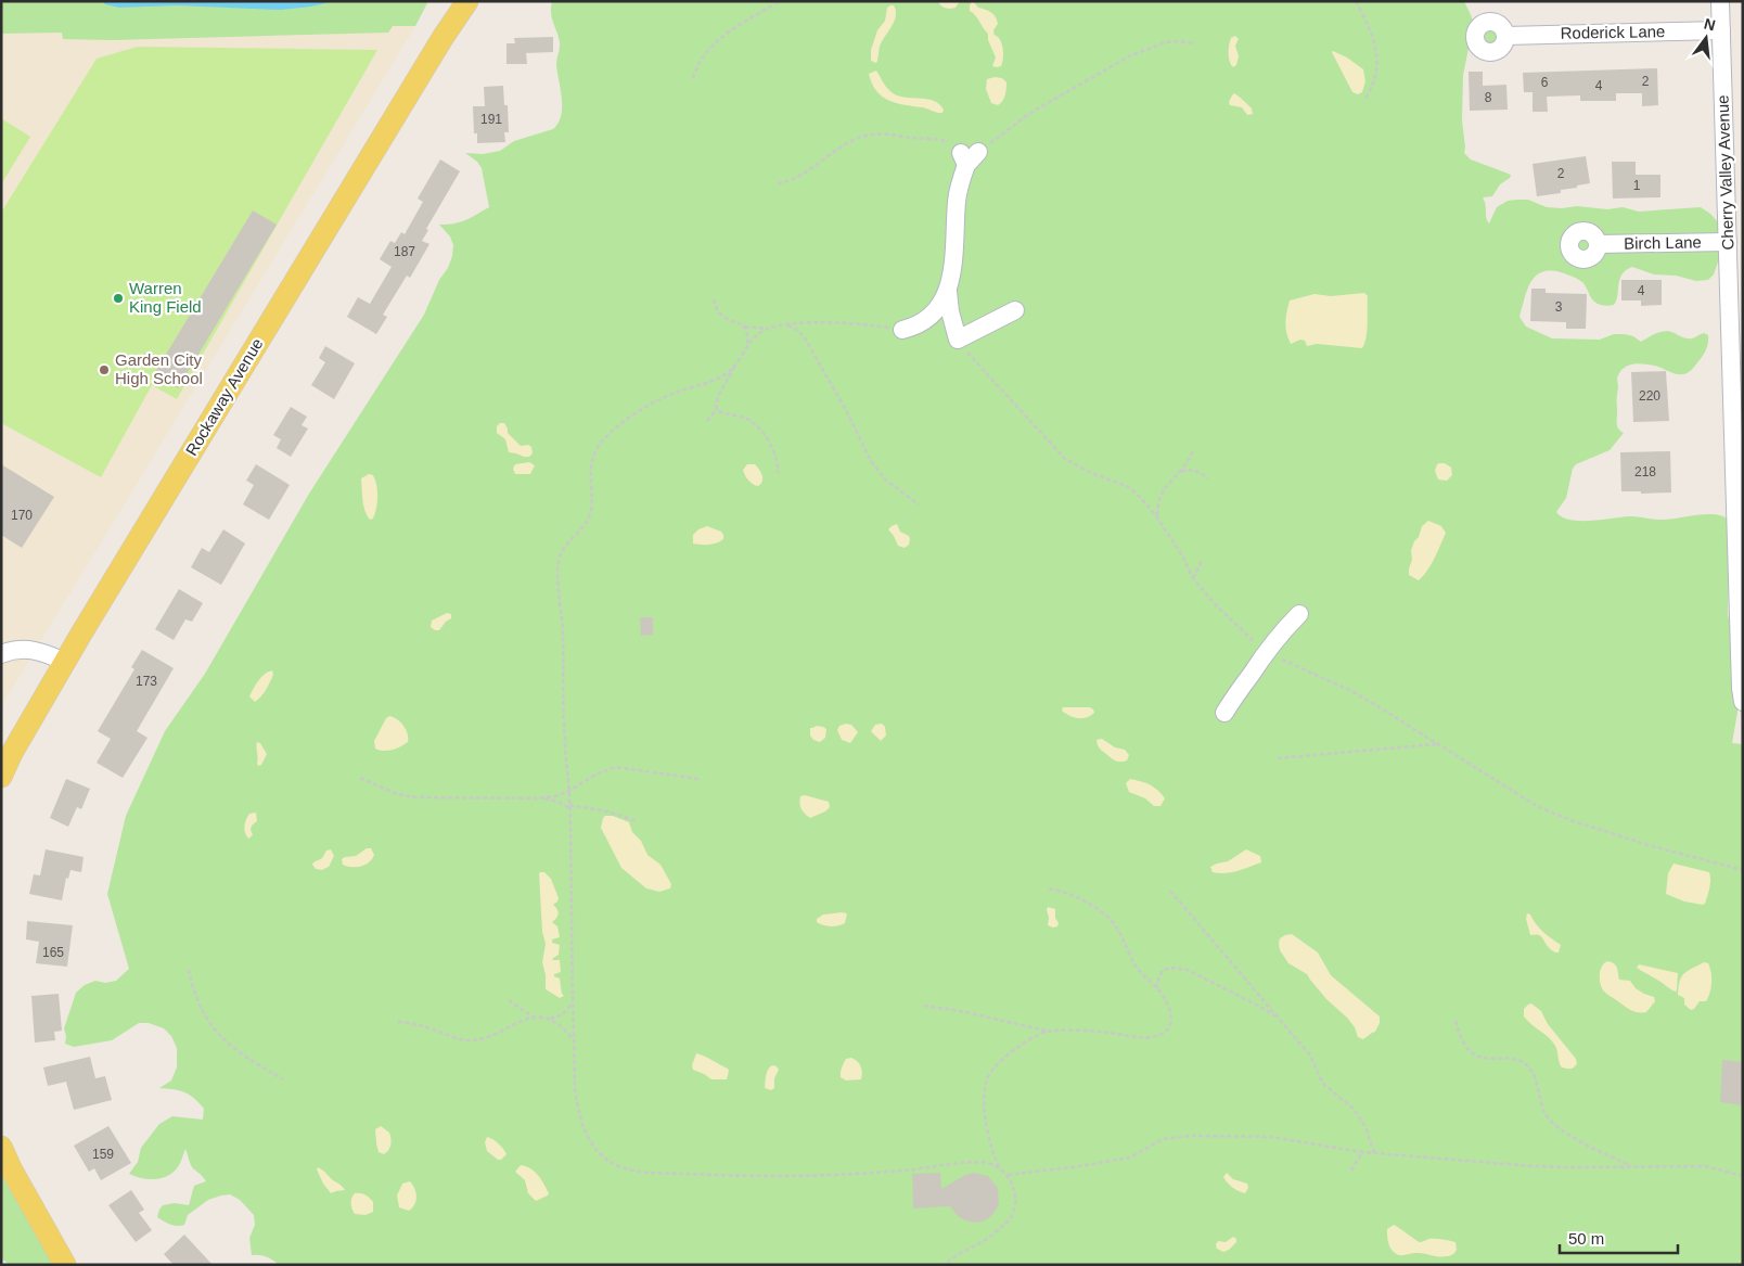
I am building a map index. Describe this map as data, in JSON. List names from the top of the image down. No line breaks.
{"streets":{"main road":["Rockaway Avenue"],"street":["Roderick Lane","Cherry Valley Avenue","Birch Lane"]},"crossings":[["Roderick Lane","Cherry Valley Avenue"],["Cherry Valley Avenue","Birch Lane"]],"places":["Warren King Field","Garden City High School"],"house_numbers":["2","6","4","8","191","2","1","187","4","3","220","218","170","173","165","159"],"scale_bar":"50 m","north":"top"}
